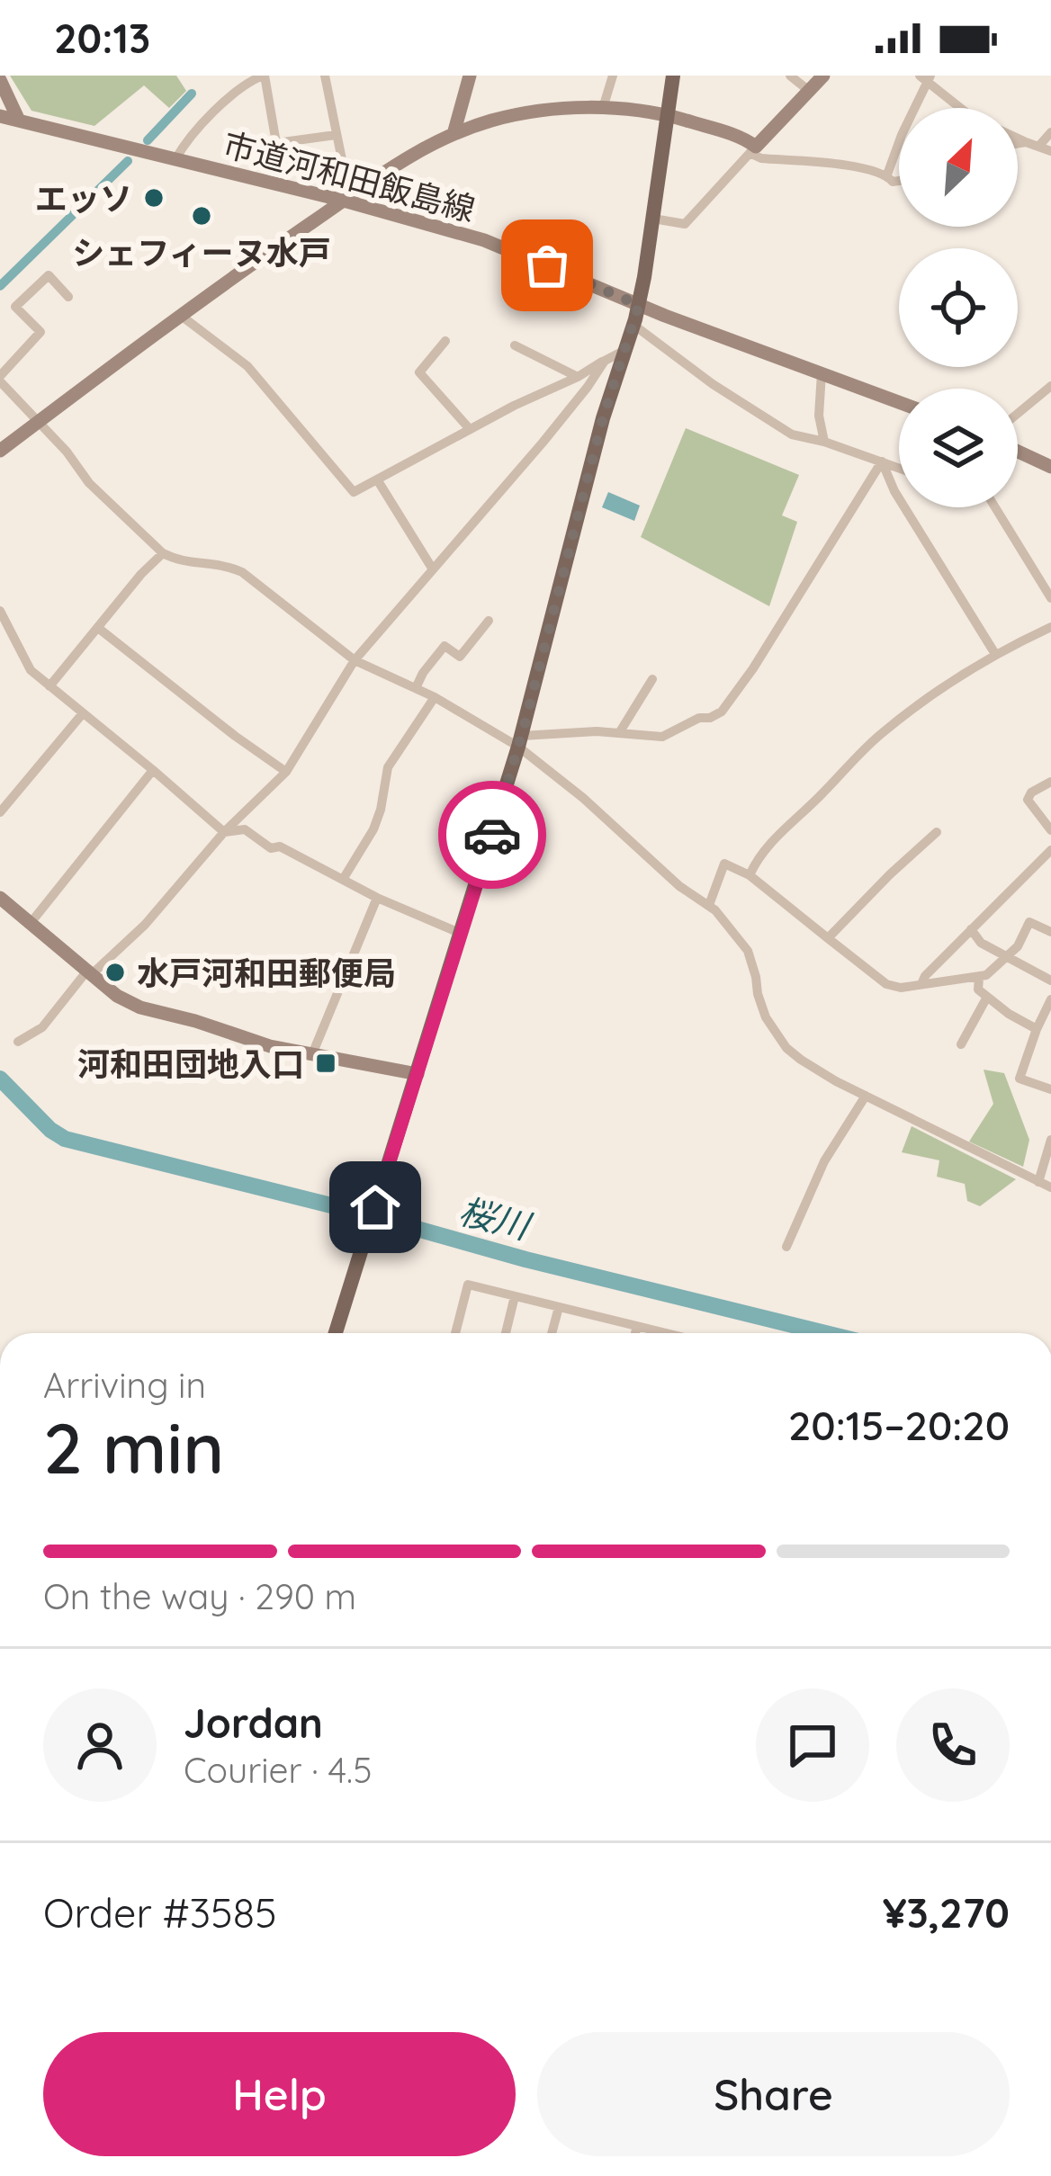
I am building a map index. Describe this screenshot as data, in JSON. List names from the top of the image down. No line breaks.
{"streets":{"street":["市道河和田飯島線"]},"water":["桜川"],"places":{"other":["エッソ","シェフィーヌ水戸","水戸河和田郵便局"],"transit":["河和田団地入口"]},"north":"top right","page":{"status":"20:13","heading":["2 min","Arriving in","20:15–20:20"],"panel":["Jordan","Courier · 4.5","Order #3585","¥3,270"],"bar":"On the way · 290 m","buttons":["Help","Share"]}}
